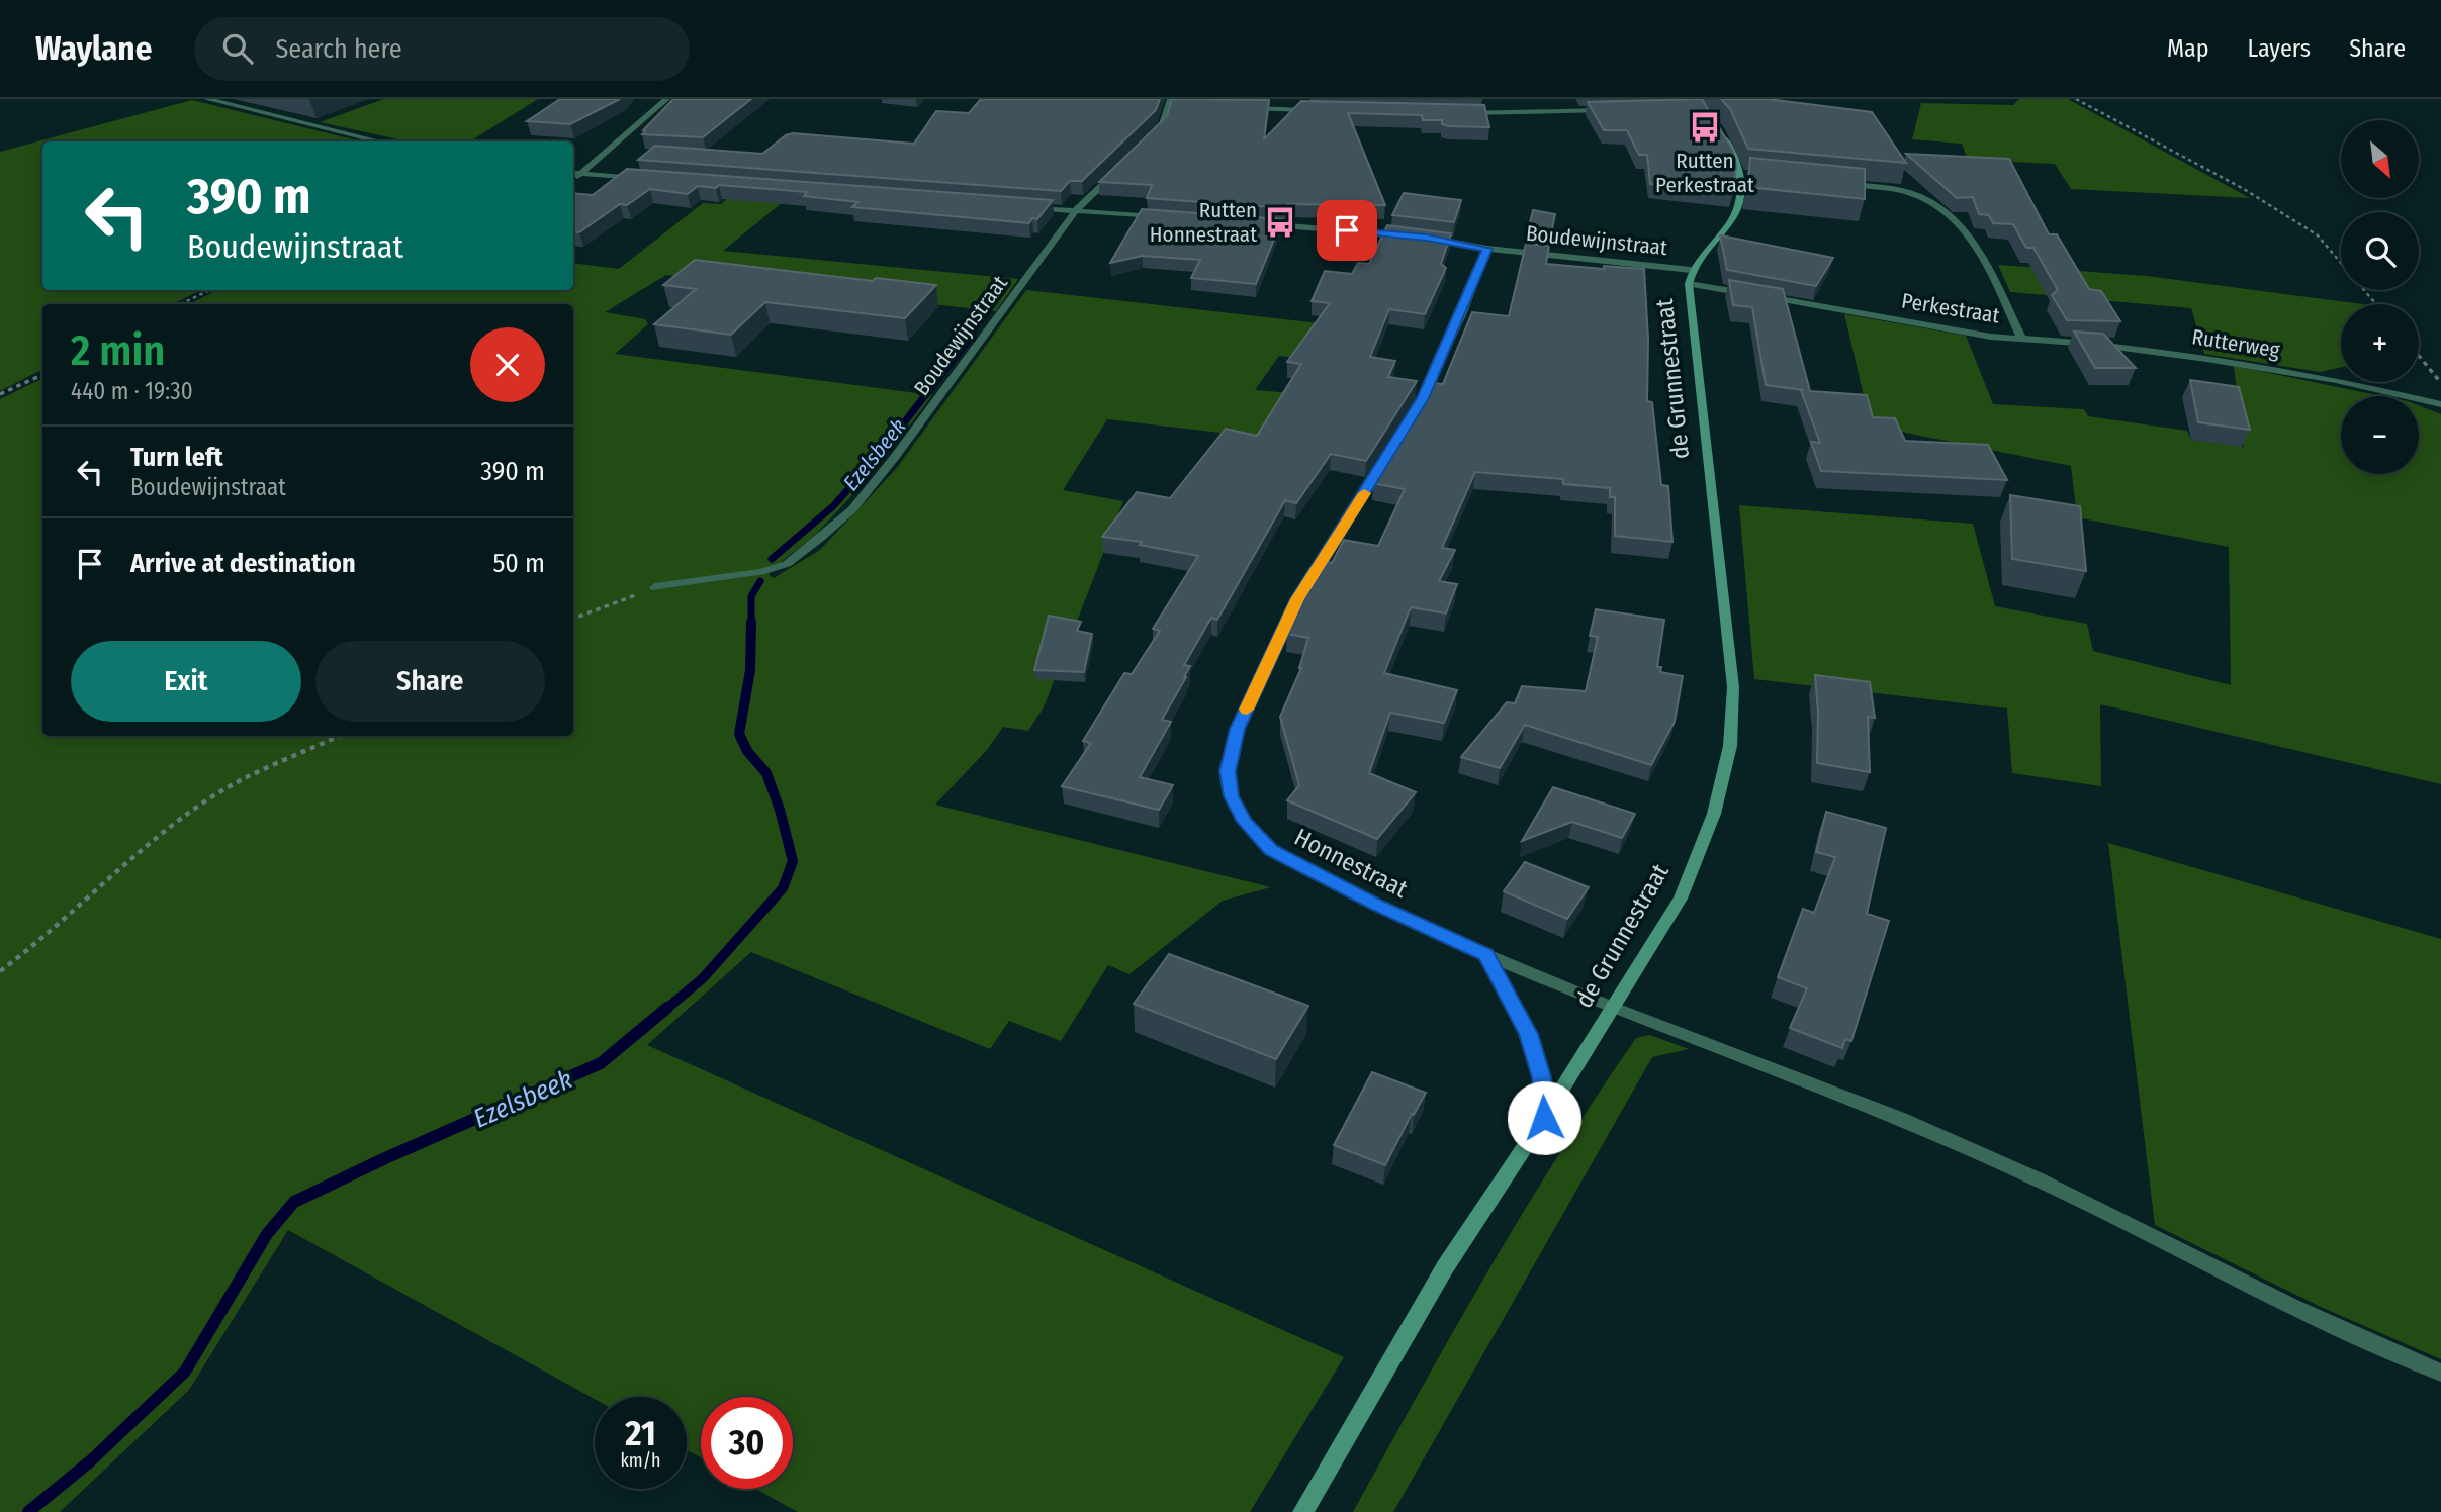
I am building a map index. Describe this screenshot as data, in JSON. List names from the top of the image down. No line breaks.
{"streets":{"street":["Boudewijnstraat","Perkestraat","Rutterweg","de Grunnestraat","Honnestraat"]},"crossings":[["Boudewijnstraat","de Grunnestraat"],["Perkestraat","Rutterweg"],["Perkestraat","de Grunnestraat"],["de Grunnestraat","Honnestraat"]],"water":["Ezelsbeek"],"places":{"bus stop":["Rutten Perkestraat","Rutten Honnestraat"]},"north":"bottom right","page":{"header":"Waylane","search":"Search here","nav":["Map","Layers","Share"],"map_buttons":["+","−"],"turn":["390 m","Boudewijnstraat"],"heading":["2 min","440 m · 19:30"],"list":[{"name":"Turn left","note":"Boudewijnstraat","value":"390 m"},{"name":"Arrive at destination","value":"50 m"}],"buttons":["Exit","Share"],"speed":"21 km/h","limit":"30"}}
